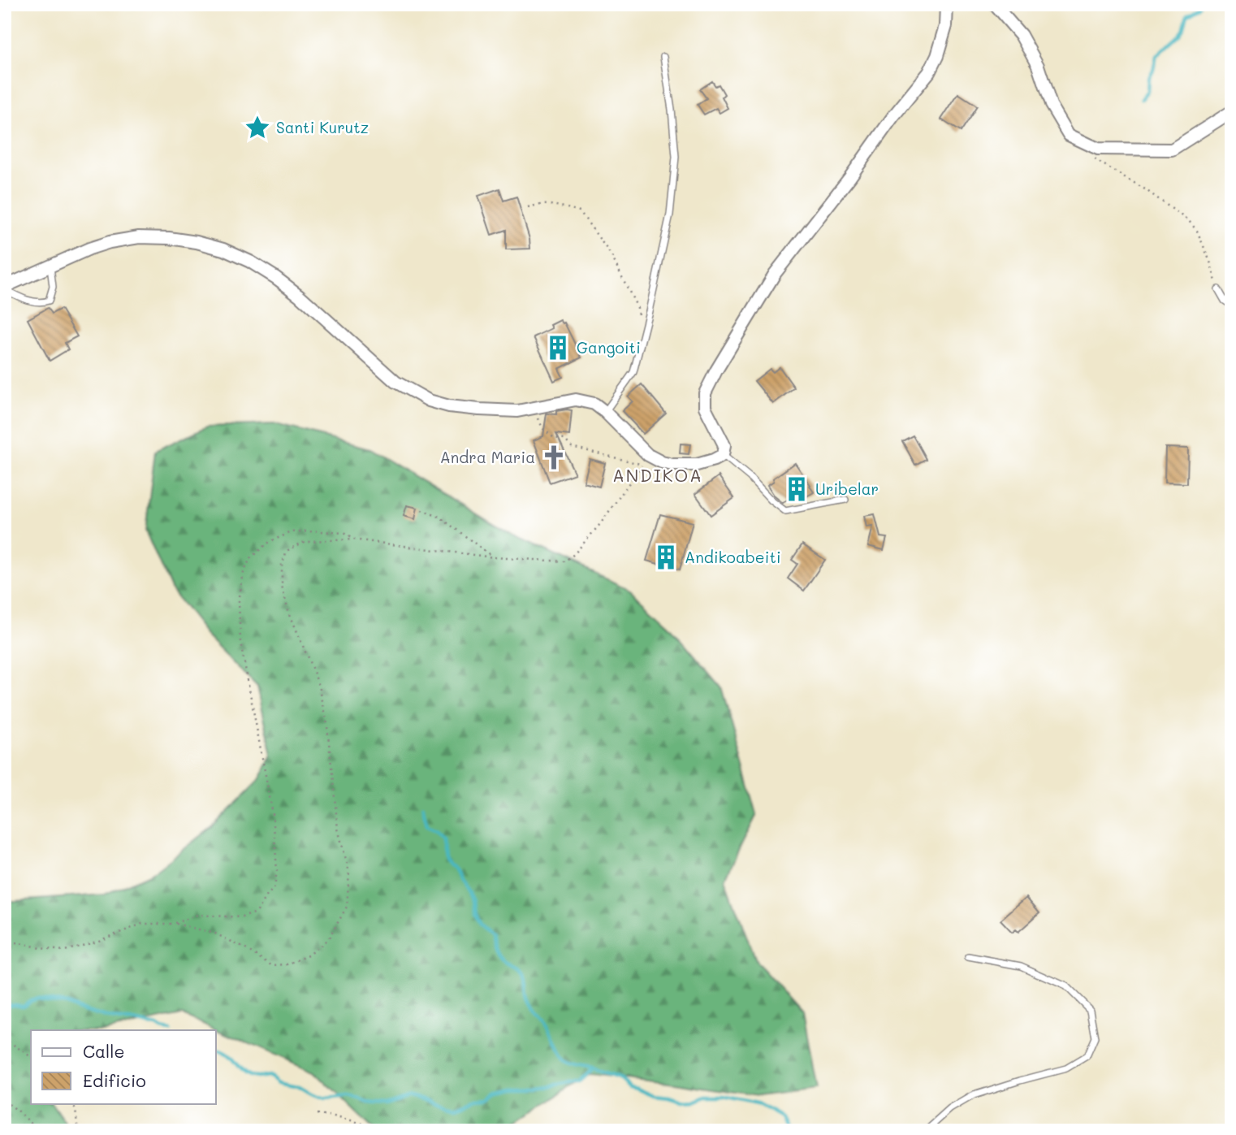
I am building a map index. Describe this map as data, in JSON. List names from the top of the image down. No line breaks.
{"districts":["ANDIKOA"],"places":{"place":["Santi Kurutz"],"building":["Gangoiti","Uribelar","Andikoabeiti"],"church":["Andra Maria"]},"legend":["Calle","Edificio"]}
